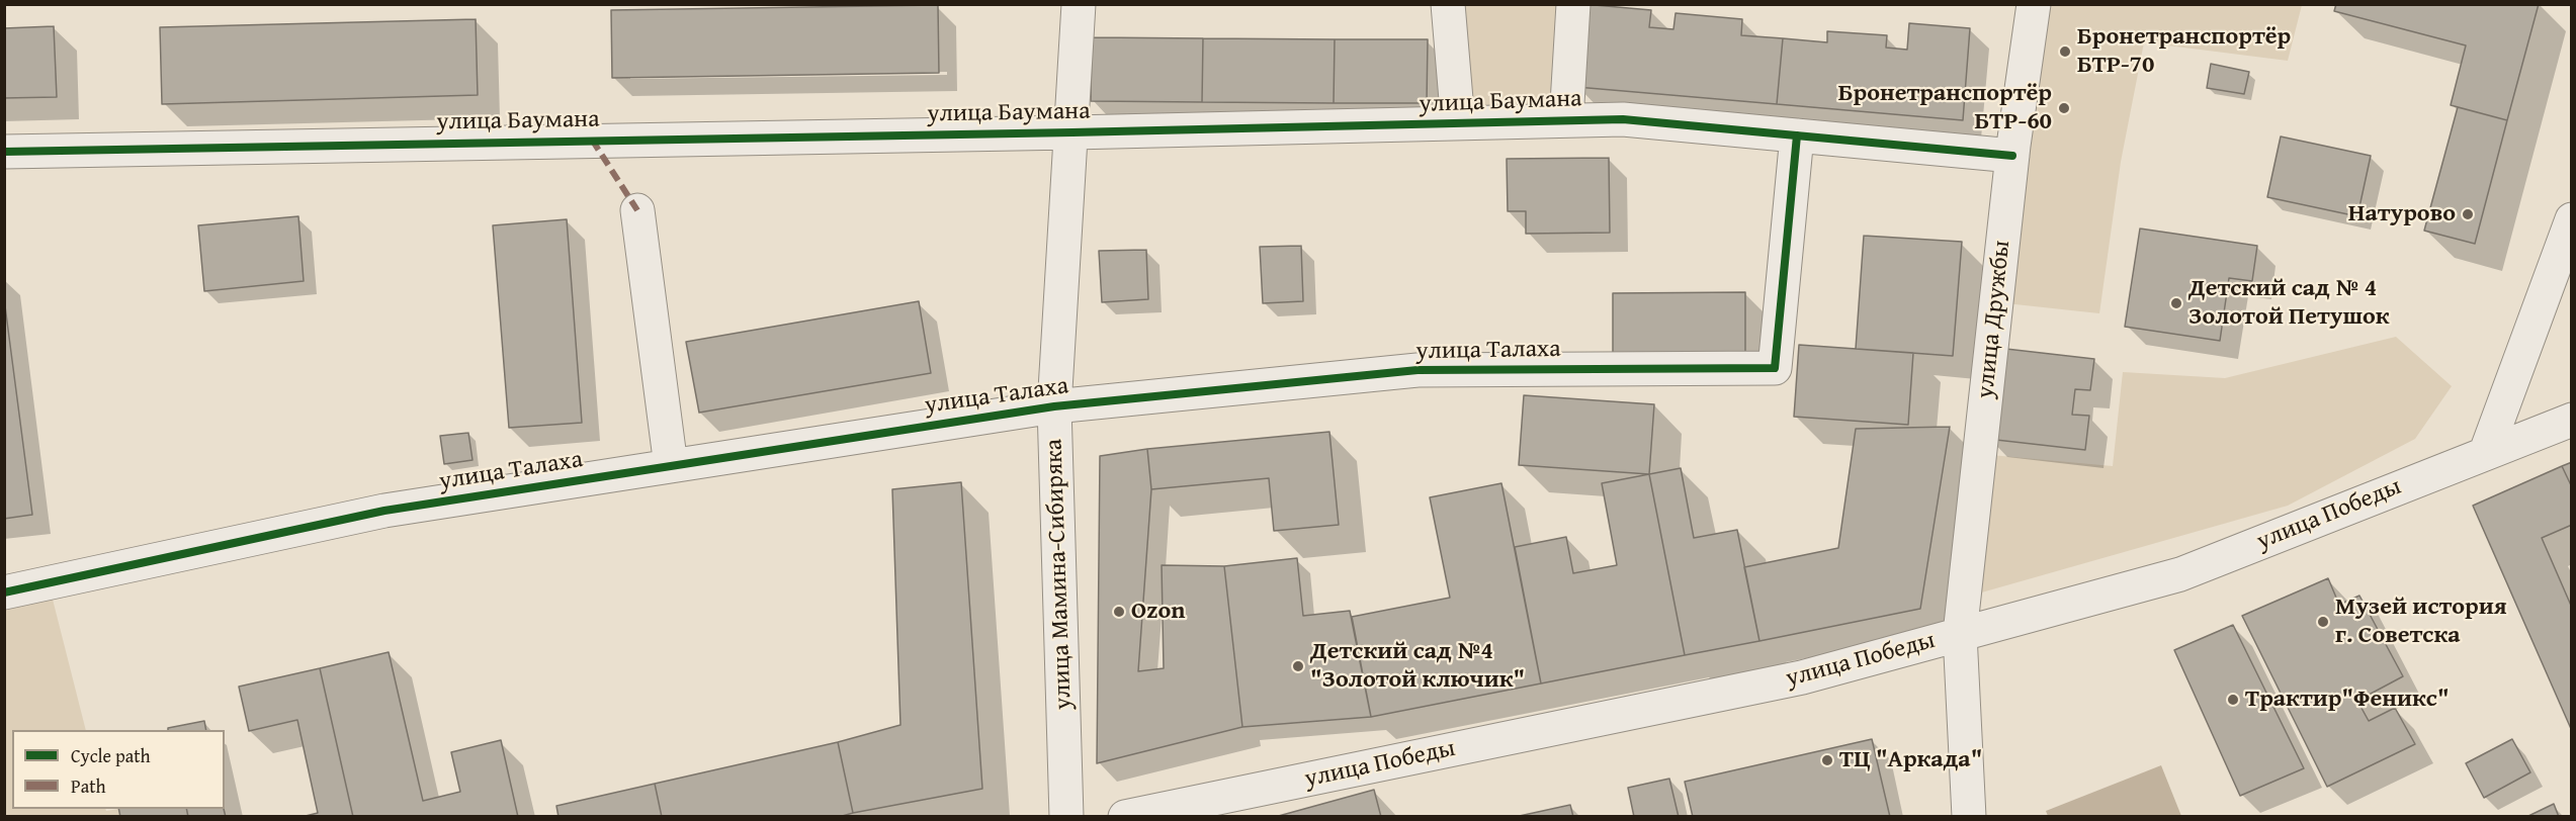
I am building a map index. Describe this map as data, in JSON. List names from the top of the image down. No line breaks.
{"streets":{"street":["улица Баумана","улица Дружбы","улица Талаха","улица Победы","улица Мамина-Сибиряка"]},"crossings":[["улица Баумана","улица Дружбы"],["улица Баумана","улица Талаха"],["улица Баумана","улица Мамина-Сибиряка"],["улица Дружбы","улица Победы"],["улица Талаха","улица Мамина-Сибиряка"]],"places":["Бронетранспортёр БТР-70","Бронетранспортёр БТР-60","Натурово","Детский сад № 4 Золотой Петушок","Ozon","Музей история г. Советска","Детский сад №4 \"Золотой ключик\"","Трактир\"Феникс\"","ТЦ \"Аркада\""],"legend":["Cycle path","Path"]}
